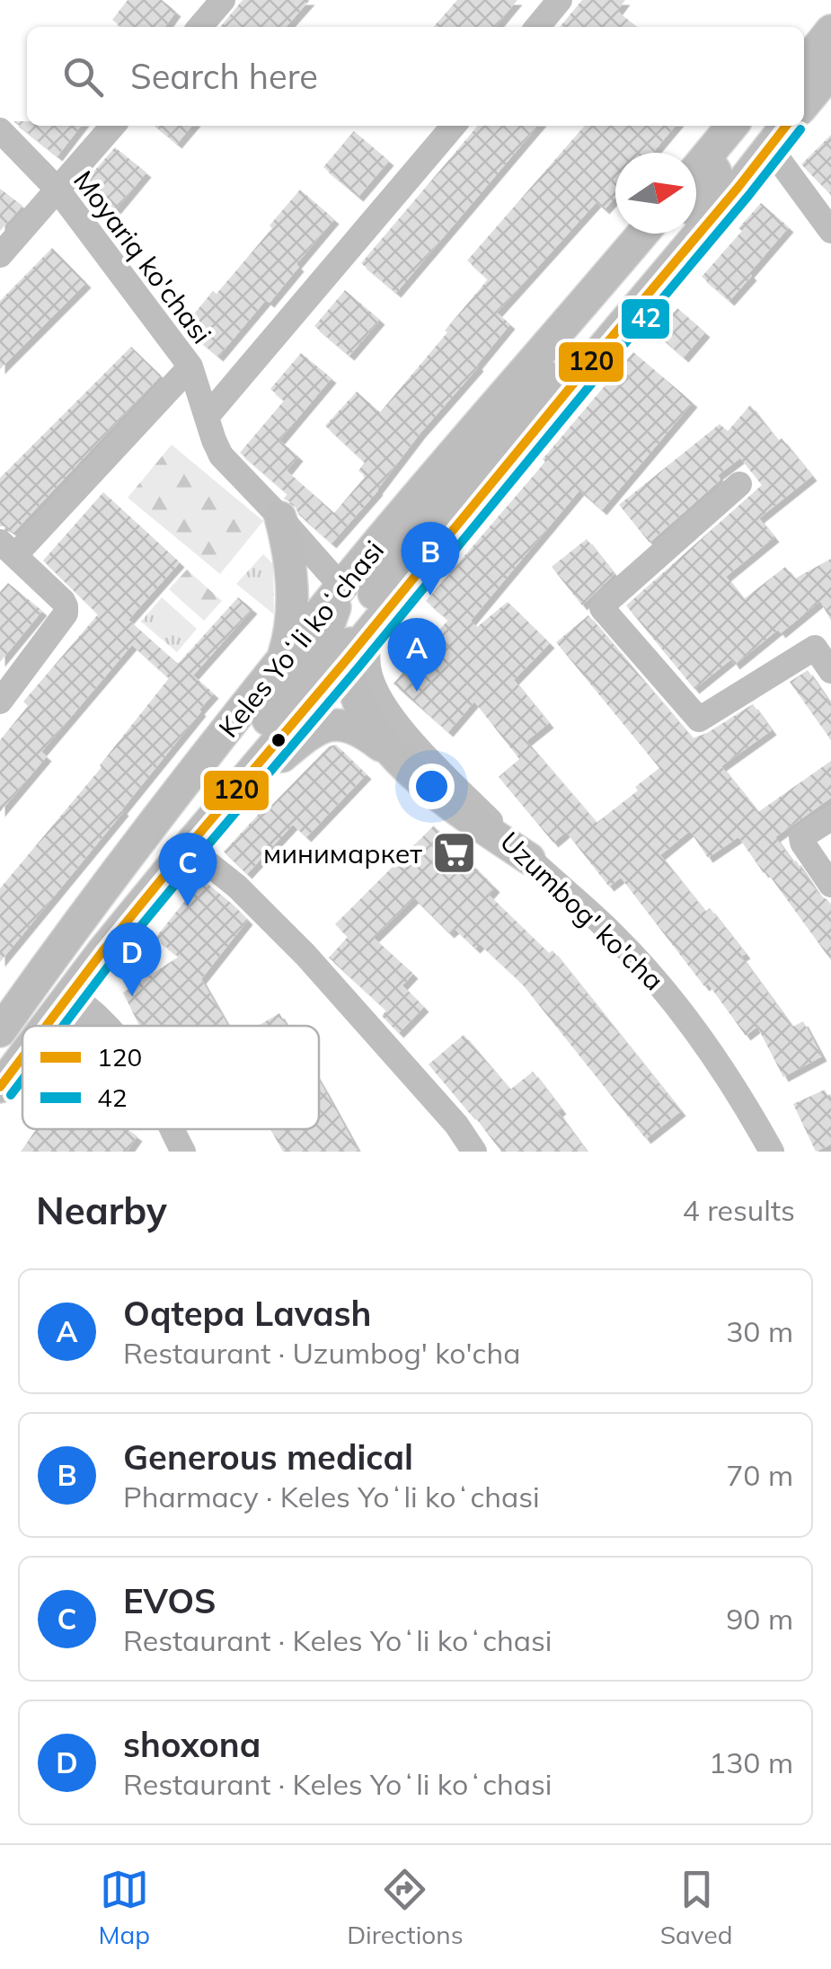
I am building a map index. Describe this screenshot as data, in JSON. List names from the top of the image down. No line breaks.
{"streets":{"main road":["Keles Yoʻli koʻchasi"],"street":["Moyariq ko'chasi","Uzumbog' ko'cha"]},"crossings":[["Moyariq ko'chasi","Keles Yoʻli koʻchasi"],["Moyariq ko'chasi","Uzumbog' ko'cha"],["Keles Yoʻli koʻchasi","Uzumbog' ko'cha"]],"places":{"supermarket":["минимаркет"]},"lines":["transit line 120","transit line 42"],"legend":["120","42"],"north":"right","page":{"search":"Search here","pins":["B","A","C","D"],"heading":["Nearby","4 results"],"list":[{"mark":"A","name":"Oqtepa Lavash","note":"Restaurant · Uzumbog' ko'cha","value":"30 m"},{"mark":"B","name":"Generous medical","note":"Pharmacy · Keles Yoʻli koʻchasi","value":"70 m"},{"mark":"C","name":"EVOS","note":"Restaurant · Keles Yoʻli koʻchasi","value":"90 m"},{"mark":"D","name":"shoxona","note":"Restaurant · Keles Yoʻli koʻchasi","value":"130 m"}],"nav":["Map","Directions","Saved"]}}
